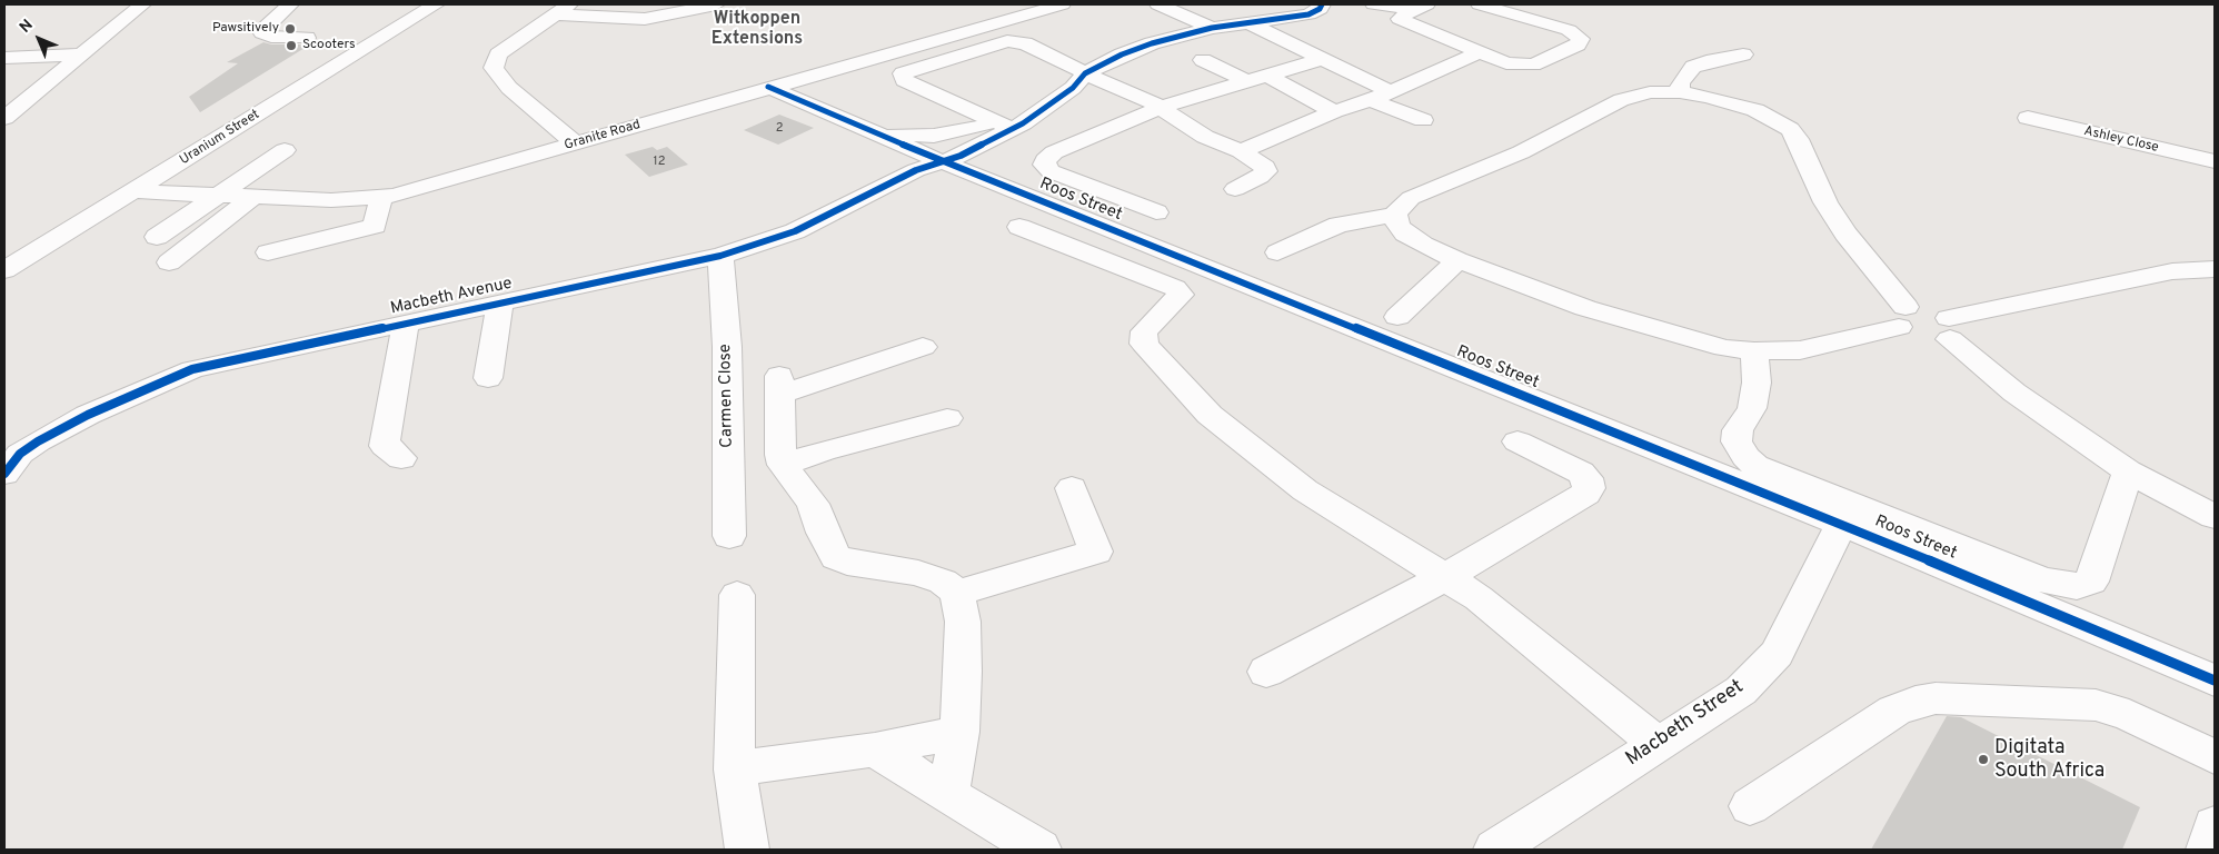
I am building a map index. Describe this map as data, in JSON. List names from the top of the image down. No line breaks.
{"streets":{"street":["Granite Road","Uranium Street","Ashley Close","Roos Street","Macbeth Avenue","Carmen Close","Macbeth Street"]},"crossings":[["Granite Road","Uranium Street"],["Granite Road","Roos Street"],["Roos Street","Macbeth Avenue"],["Roos Street","Macbeth Street"],["Macbeth Avenue","Carmen Close"]],"districts":["Witkoppen Extensions"],"places":["Pawsitively","Scooters","Digitata South Africa"],"house_numbers":["2","12"],"north":"top left"}
